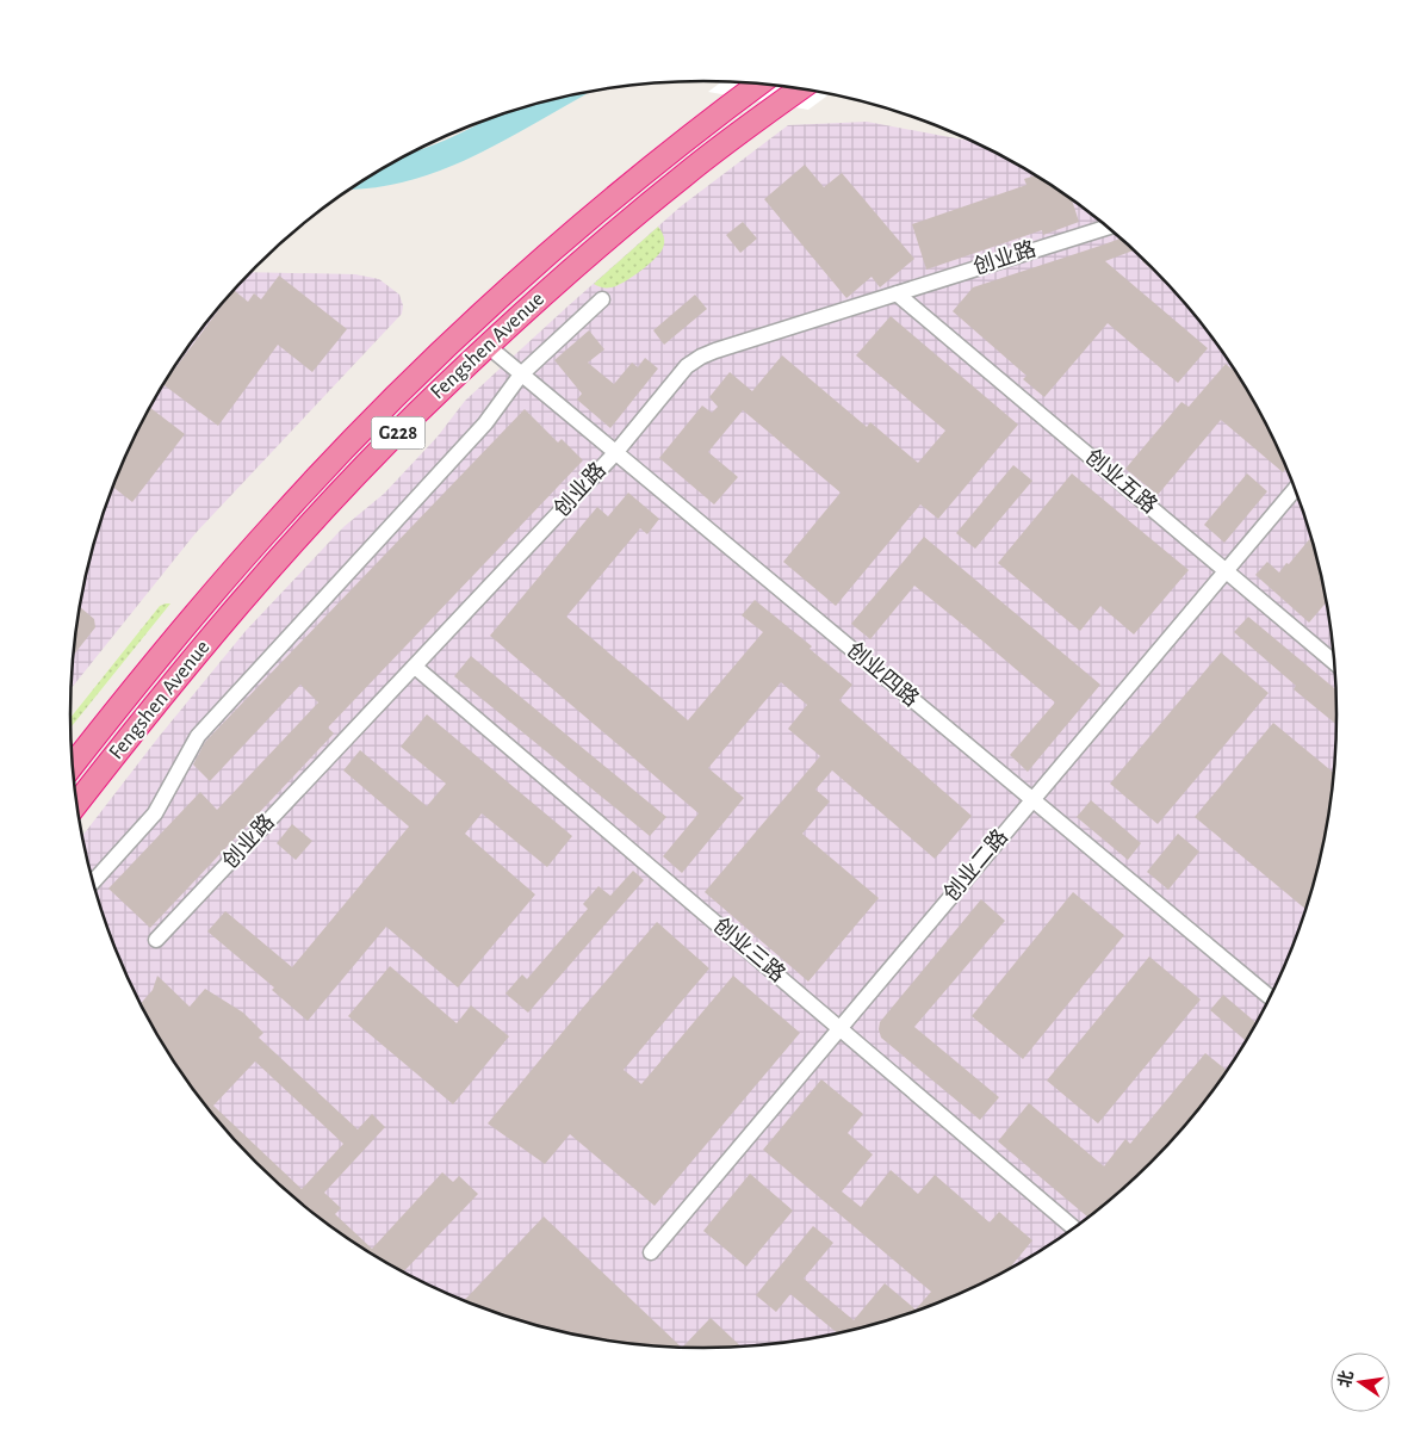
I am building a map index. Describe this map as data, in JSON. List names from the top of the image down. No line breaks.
{"streets":{"highway":["Fengshen Avenue","G228"],"street":["创业路","创业五路","创业四路","创业二路","创业三路"]},"crossings":[["创业路","创业五路"],["创业路","创业四路"],["创业路","创业三路"],["Fengshen Avenue","创业四路"],["创业五路","创业二路"],["创业四路","创业二路"],["创业二路","创业三路"]],"north":"left"}
